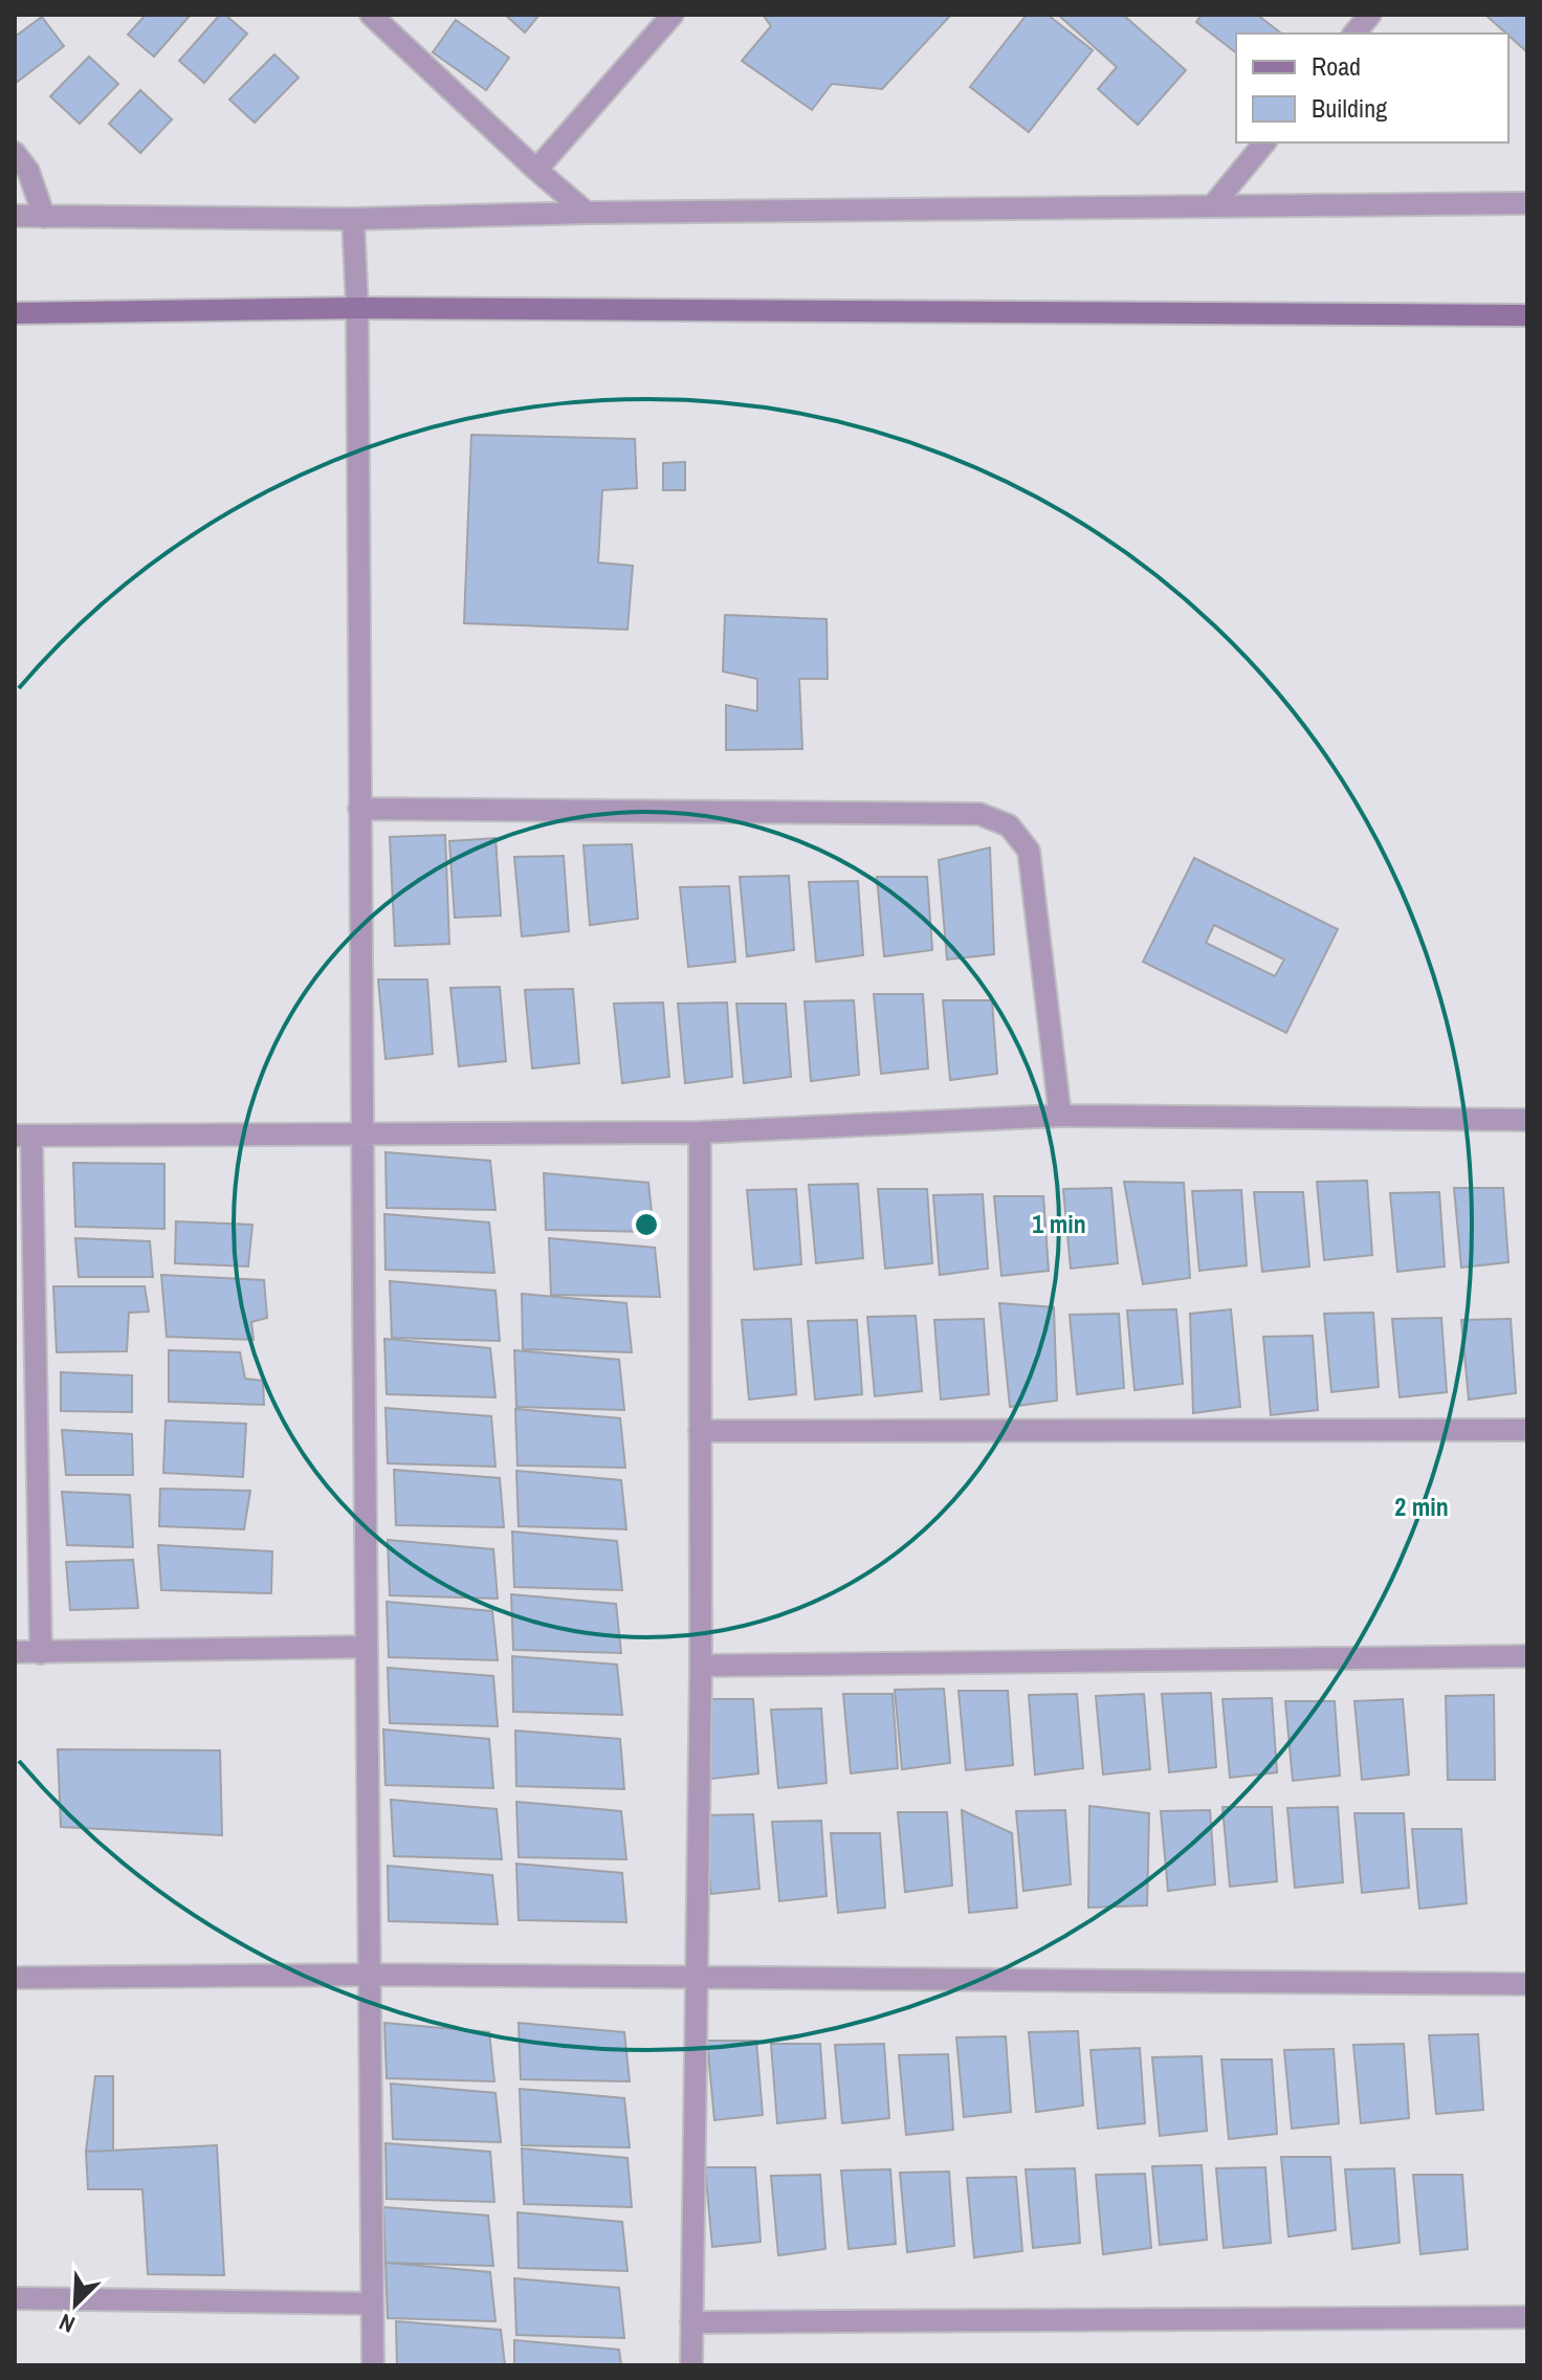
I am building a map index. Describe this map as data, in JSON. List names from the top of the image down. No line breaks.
{"legend":["Road","Building"],"north":"bottom left","rings":["1 min","2 min"]}
